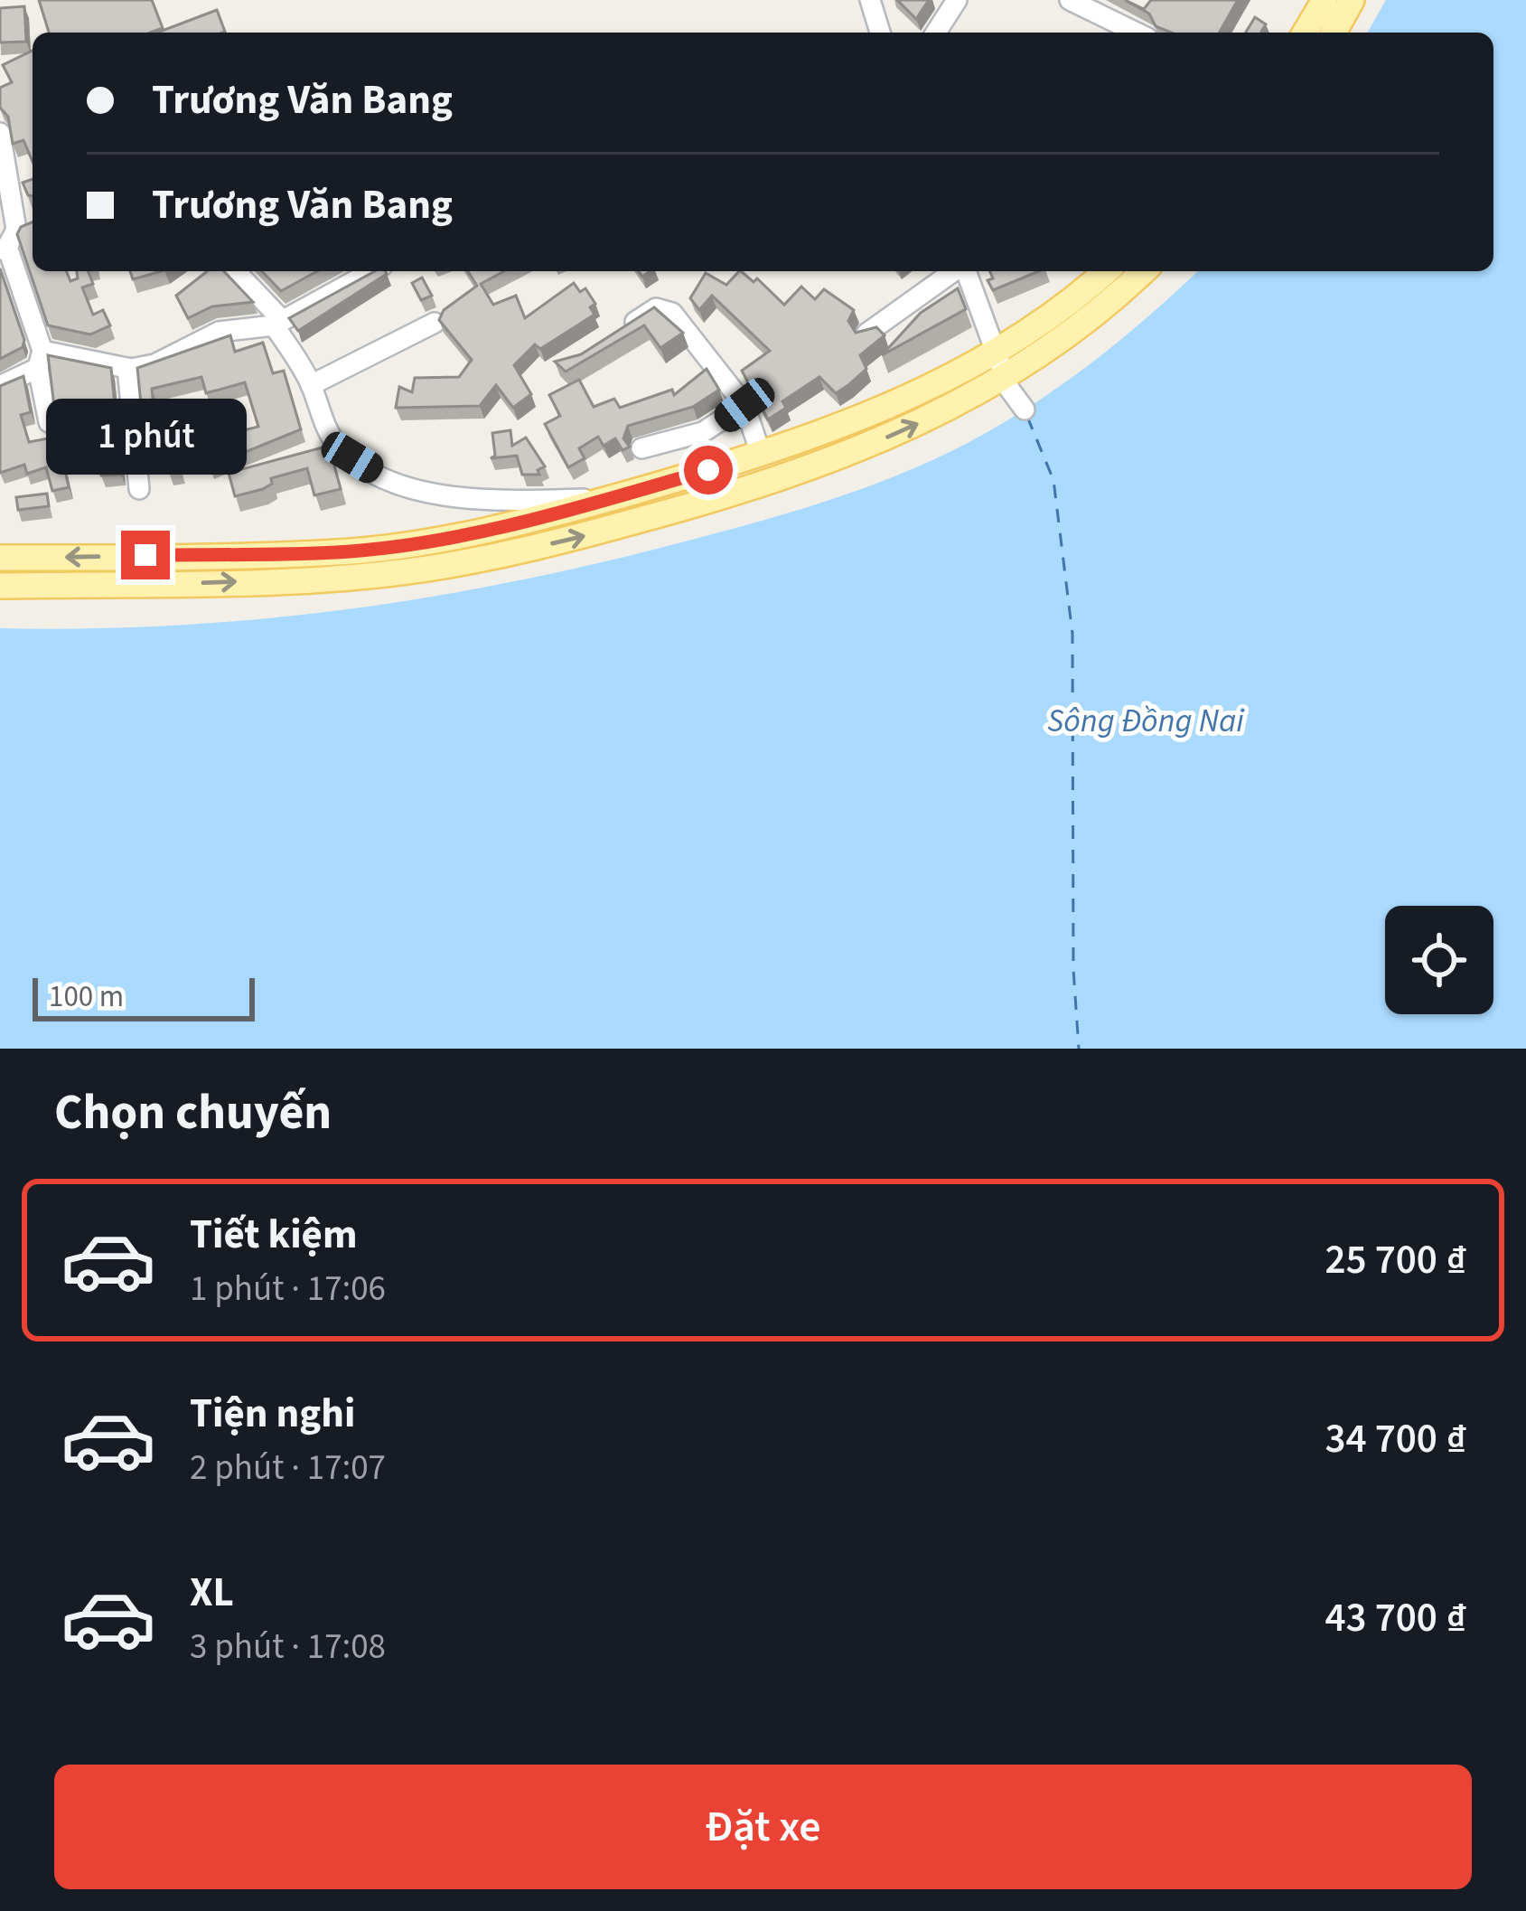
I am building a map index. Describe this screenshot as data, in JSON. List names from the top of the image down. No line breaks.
{"water":["Sông Đồng Nai"],"scale_bar":"100 m","page":{"banner":["Trương Văn Bang","Trương Văn Bang"],"bubble":"1 phút","scale":"100 m","heading":"Chọn chuyến","list":[{"name":"Tiết kiệm","note":"1 phút · 17:06","value":"25 700 ₫"},{"name":"Tiện nghi","note":"2 phút · 17:07","value":"34 700 ₫"},{"name":"XL","note":"3 phút · 17:08","value":"43 700 ₫"}],"buttons":"Đặt xe"}}
